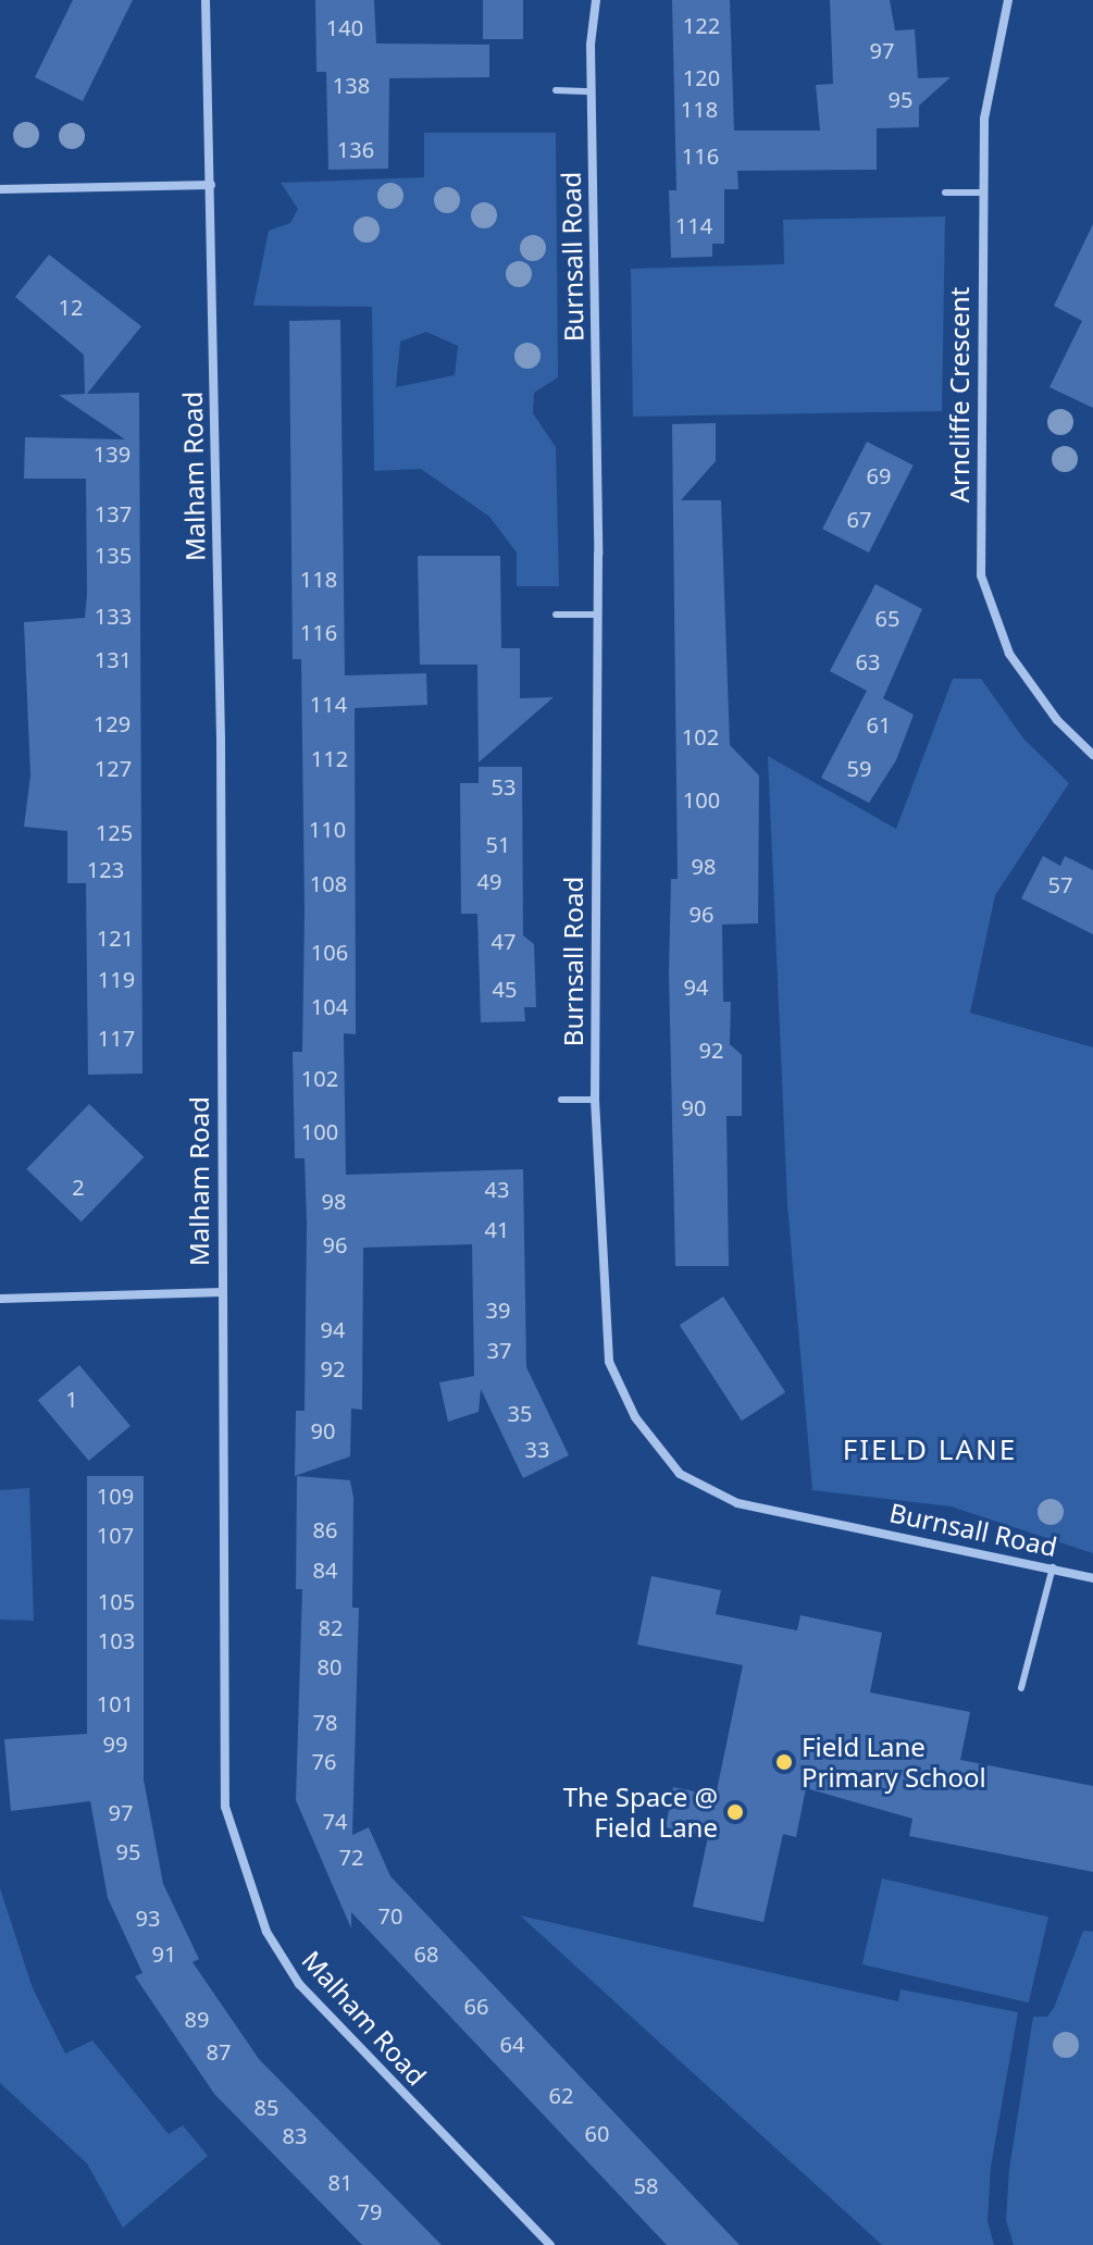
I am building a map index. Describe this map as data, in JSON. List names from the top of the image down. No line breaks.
{"streets":{"street":["Burnsall Road","Arncliffe Crescent","Malham Road"]},"districts":["FIELD LANE"],"places":["Field Lane Primary School","The Space @ Field Lane"],"house_numbers":["122","140","97","120","138","95","118","136","116","114","12","139","69","137","67","135","118","133","65","116","131","63","114","129","61","102","112","127","59","53","100","110","125","51","98","123","49","108","57","96","121","47","106","119","94","45","104","117","92","102","90","100","2","43","98","41","96","39","94","37","92","1","35","90","33","109","86","107","84","105","82","103","80","101","78","99","76","97","74","95","72","70","93","91","68","66","89","64","87","62","85","60","83","81","58","79"]}
